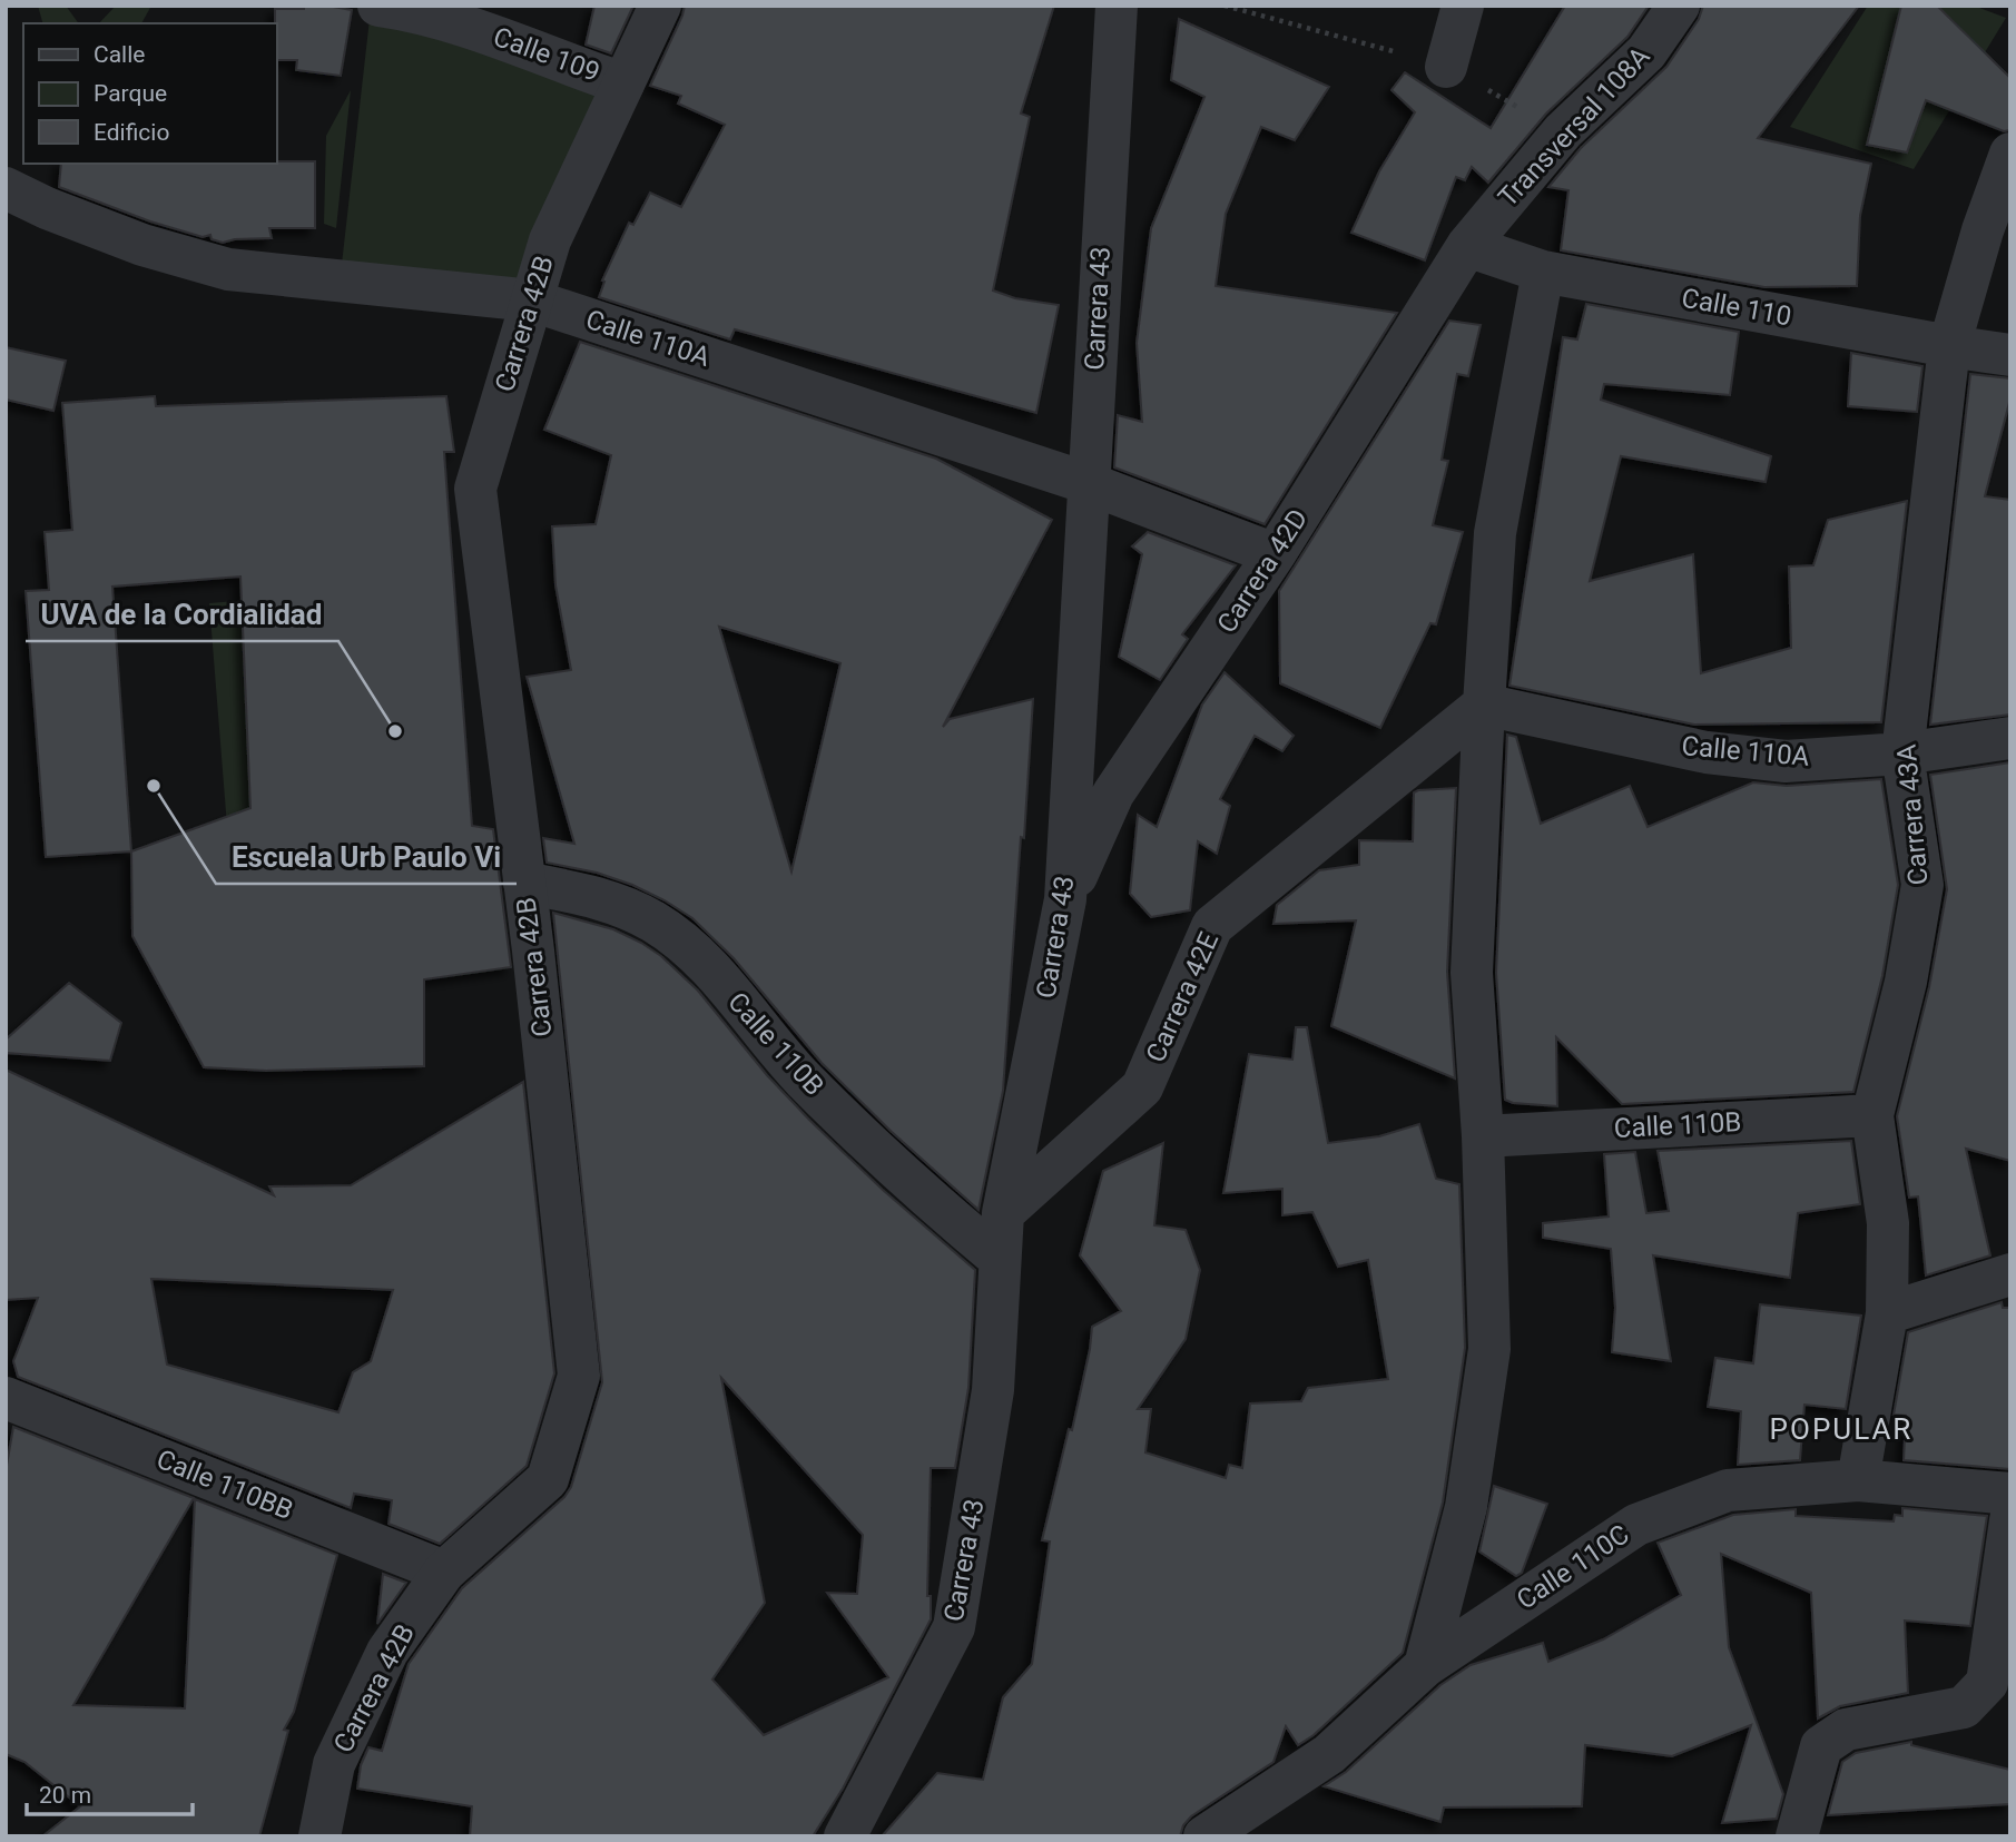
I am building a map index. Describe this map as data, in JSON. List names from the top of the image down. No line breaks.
{"streets":{"street":["Calle 109","Transversal 108A","Calle 110","Carrera 43","Carrera 42B","Calle 110A","Carrera 42D","Carrera 43A","Carrera 42E","Calle 110B","Calle 110BB","Calle 110C"]},"crossings":[["Calle 109","Carrera 42B"],["Transversal 108A","Calle 110"],["Transversal 108A","Carrera 42D"],["Calle 110","Carrera 42D"],["Calle 110","Carrera 43A"],["Carrera 43","Calle 110A"],["Carrera 43","Carrera 42D"],["Carrera 43","Carrera 42E"],["Carrera 43","Calle 110B"],["Carrera 42B","Calle 110A"],["Carrera 42B","Calle 110B"],["Carrera 42B","Calle 110BB"],["Calle 110A","Carrera 42D"],["Calle 110A","Carrera 43A"],["Calle 110A","Carrera 42E"],["Carrera 43A","Calle 110B"],["Carrera 43A","Calle 110C"]],"districts":["POPULAR"],"places":["UVA de la Cordialidad","Escuela Urb Paulo Vi"],"legend":["Calle","Parque","Edificio"],"scale_bar":"20 m"}
